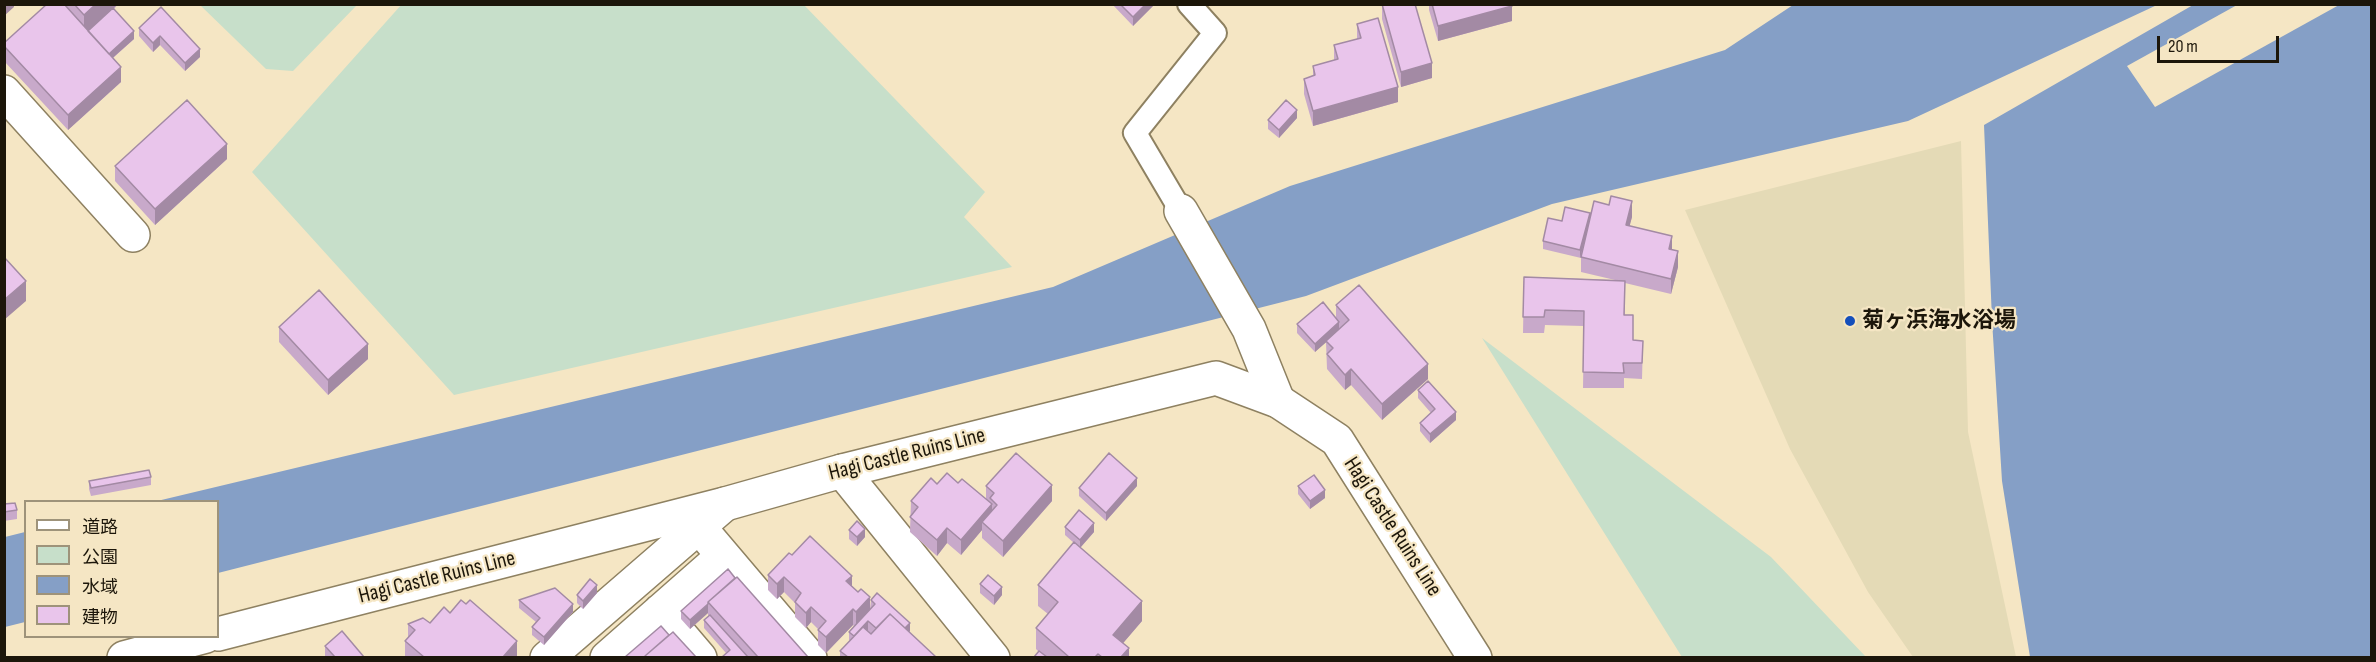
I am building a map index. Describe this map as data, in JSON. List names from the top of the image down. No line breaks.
{"streets":{"main road":["Hagi Castle Ruins Line"]},"places":["菊ヶ浜海水浴場"],"legend":["道路","公園","水域","建物"],"scale_bar":"20 m"}
